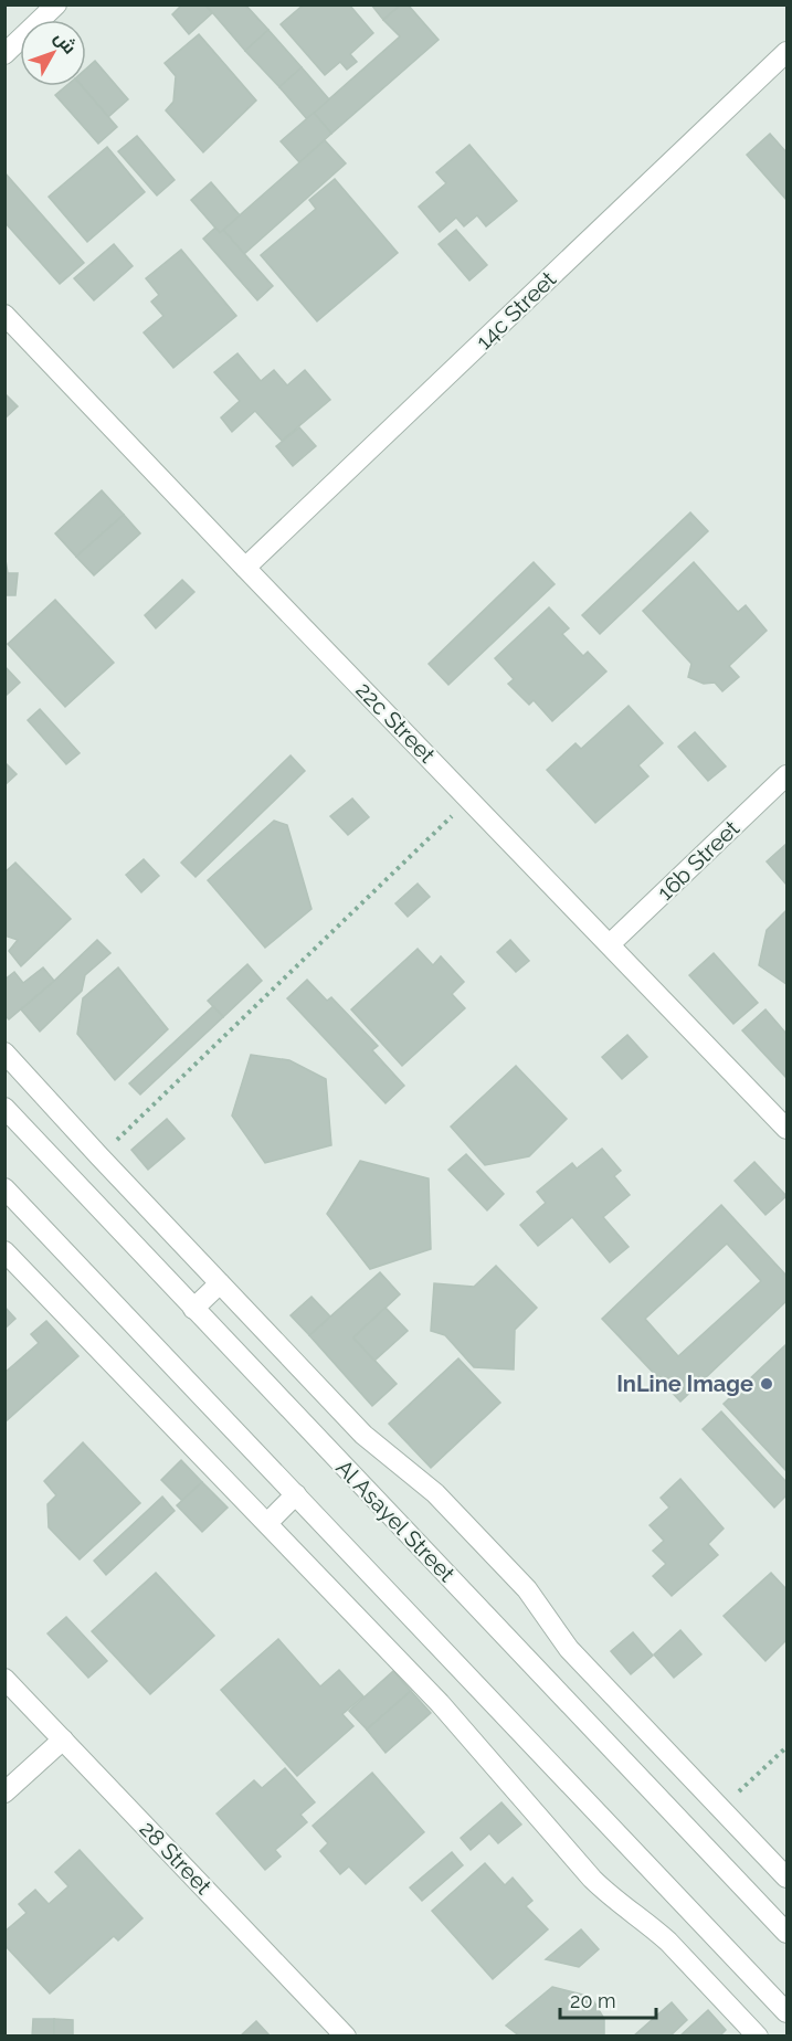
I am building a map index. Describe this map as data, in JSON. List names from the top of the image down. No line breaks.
{"streets":{"street":["14c Street","22c Street","16b Street","Al Asayel Street","28 Street"]},"crossings":[["14c Street","22c Street"],["22c Street","16b Street"]],"places":["InLine Image"],"scale_bar":"20 m","north":"top right"}
